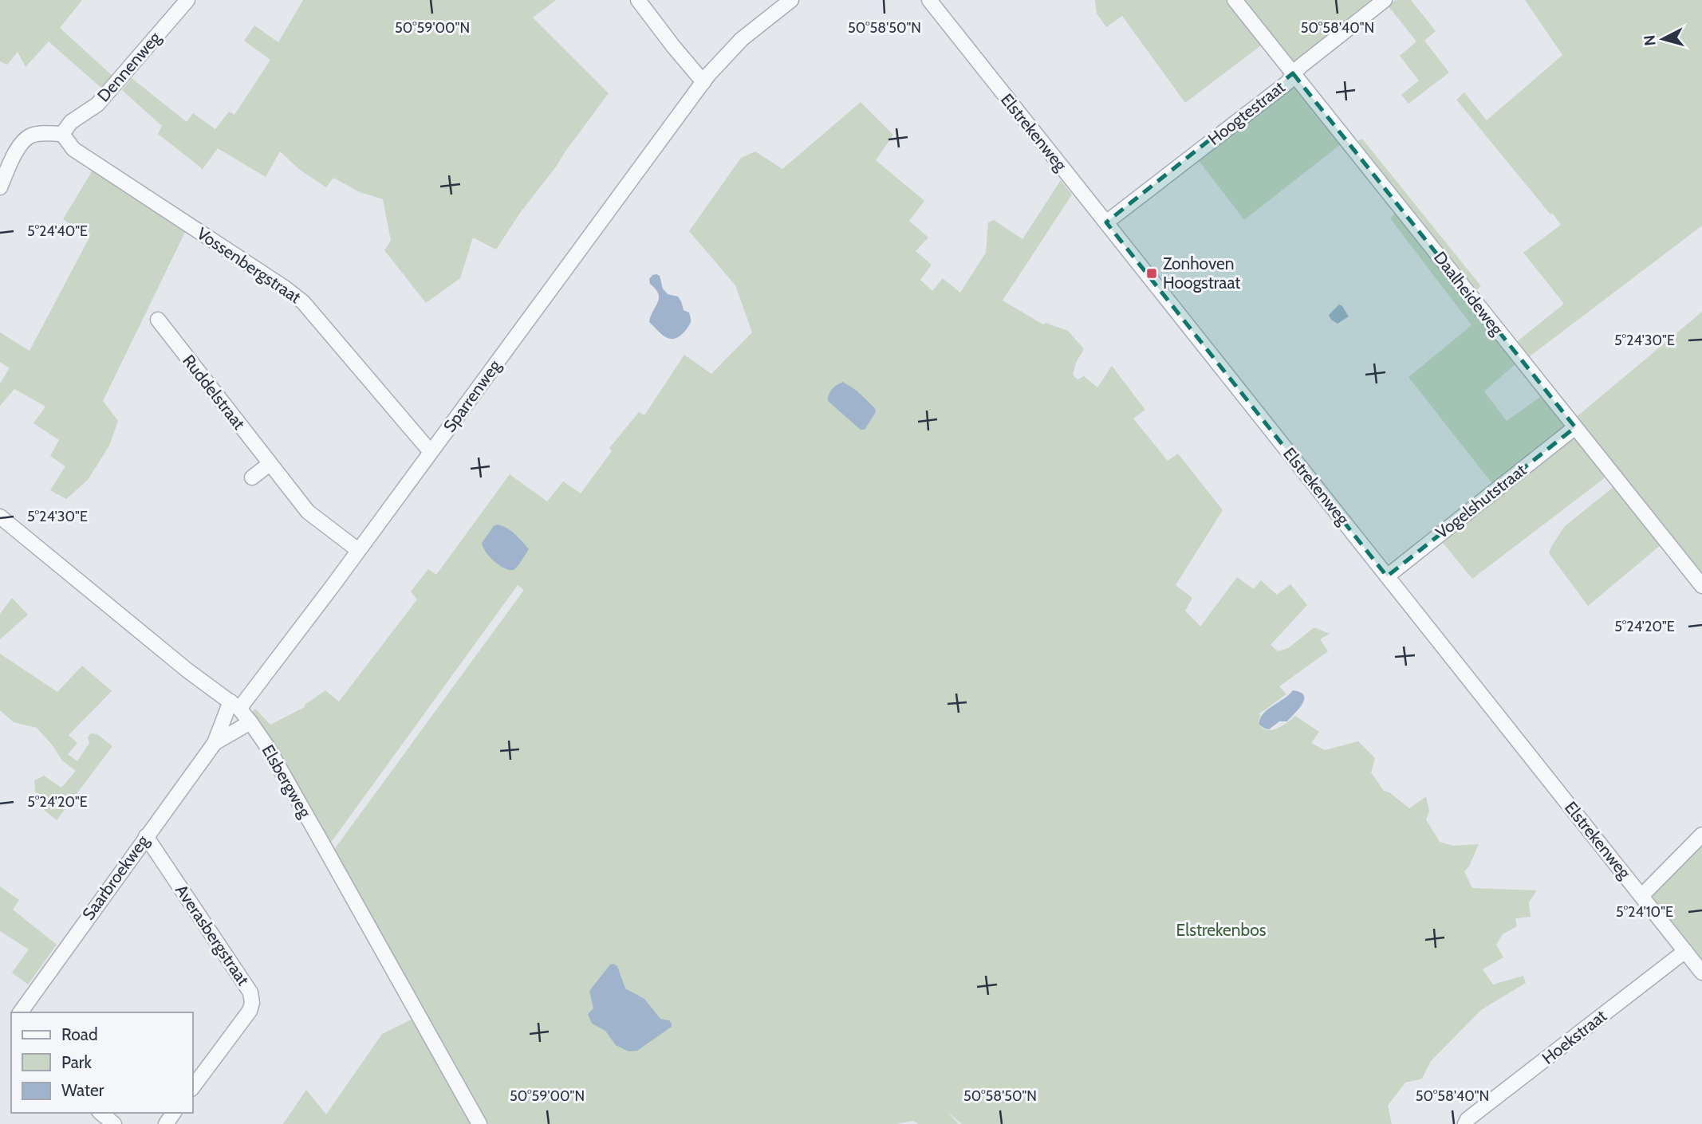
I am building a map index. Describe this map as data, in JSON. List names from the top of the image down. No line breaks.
{"streets":{"street":["Dennenweg","Hoogtestraat","Elstrekenweg","Vossenbergstraat","Daalheideweg","Ruddelstraat","Sparrenweg","Vogelshutstraat","Elsbergweg","Saarbroekweg","Averasbergstraat","Hoekstraat"]},"crossings":[["Dennenweg","Vossenbergstraat"],["Hoogtestraat","Elstrekenweg"],["Hoogtestraat","Daalheideweg"],["Elstrekenweg","Vogelshutstraat"],["Elstrekenweg","Hoekstraat"],["Vossenbergstraat","Sparrenweg"],["Daalheideweg","Vogelshutstraat"],["Ruddelstraat","Sparrenweg"],["Sparrenweg","Elsbergweg"],["Sparrenweg","Saarbroekweg"],["Elsbergweg","Saarbroekweg"],["Saarbroekweg","Averasbergstraat"]],"parks":["Elstrekenbos"],"places":{"transit":["Zonhoven Hoogstraat"]},"legend":["Road","Park","Water"],"north":"left","coordinates":["50°59'00\"N","50°58'50\"N","50°58'40\"N","5°24'40\"E","5°24'30\"E","5°24'20\"E","5°24'10\"E"]}
